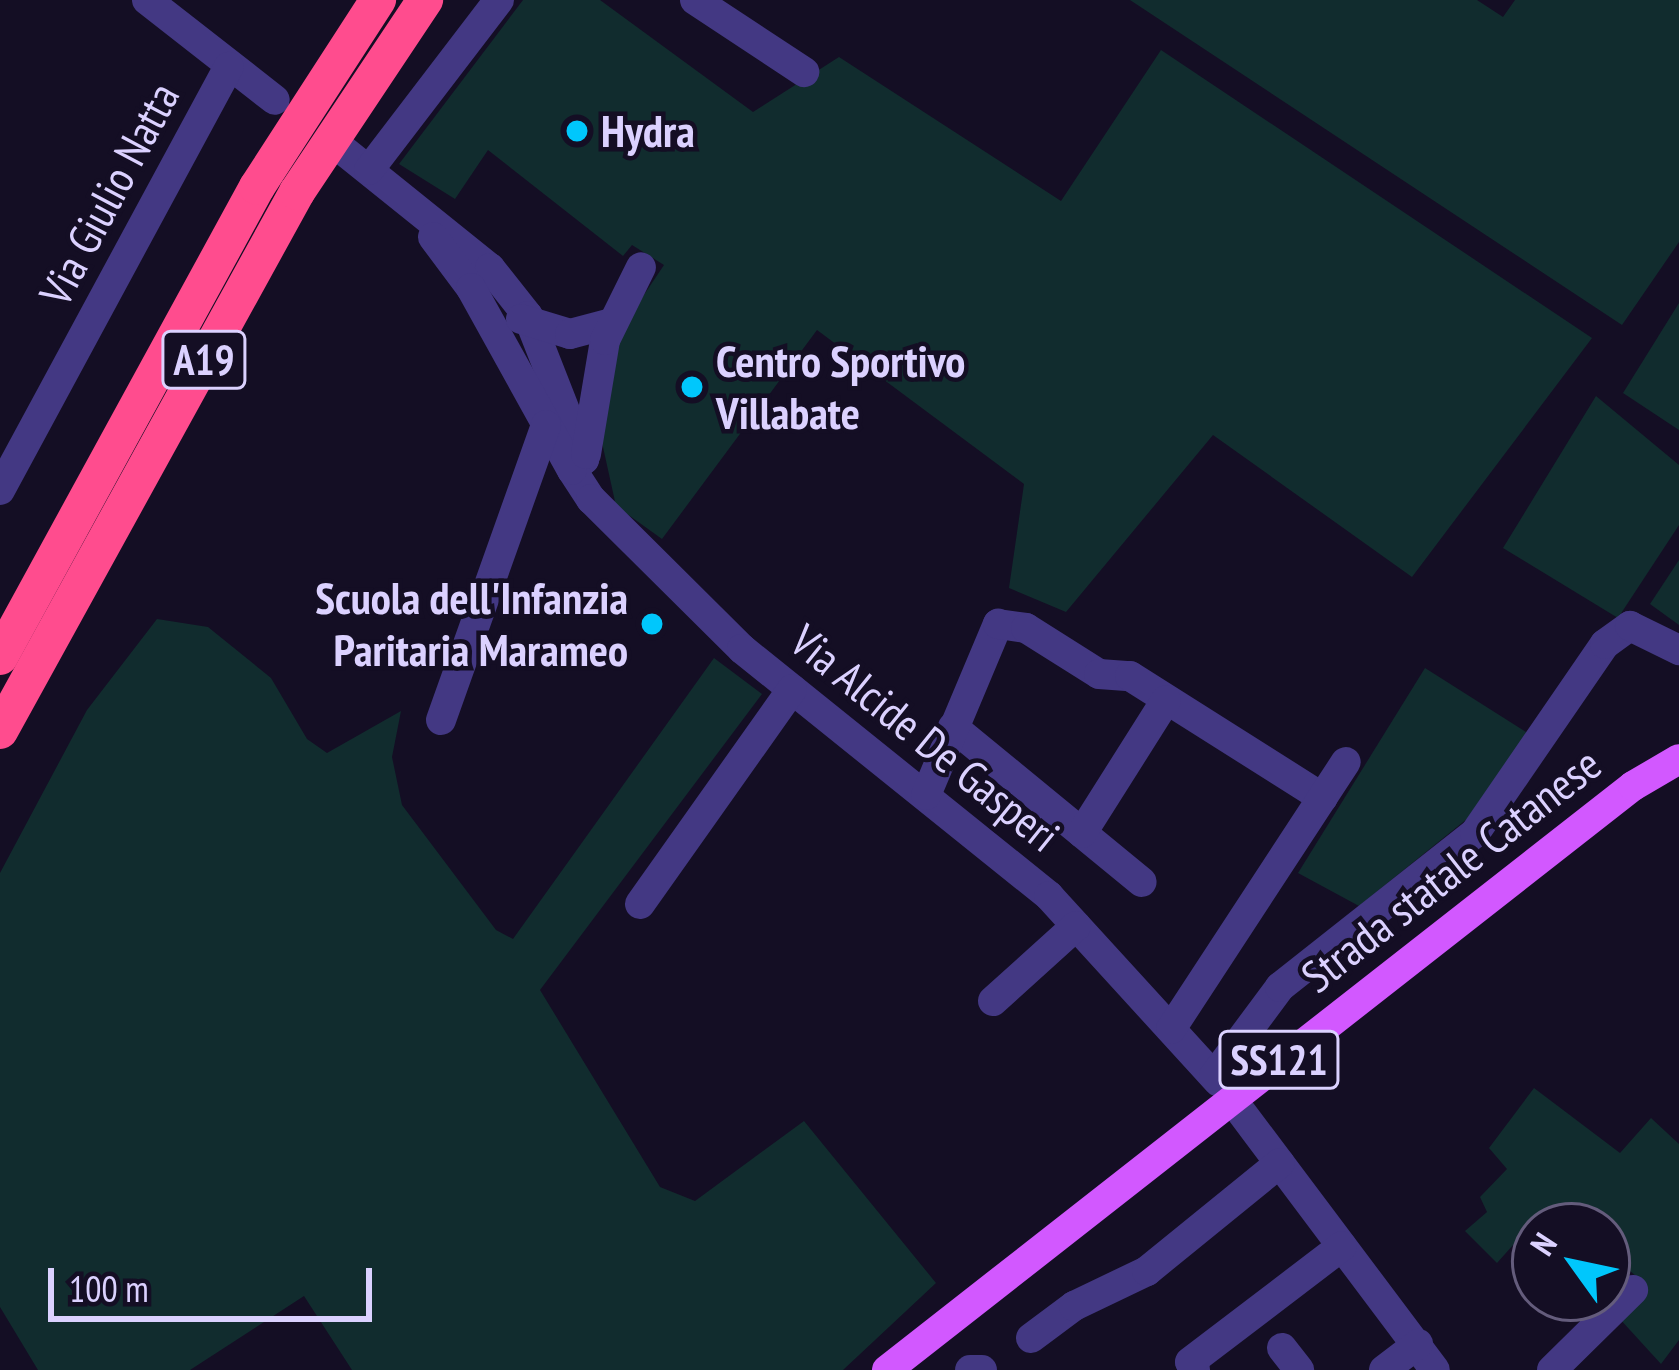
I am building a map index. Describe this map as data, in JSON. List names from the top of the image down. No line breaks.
{"streets":{"highway":["A19"],"main road":["Strada statale Catanese","SS121"],"street":["Via Giulio Natta","Via Alcide De Gasperi"]},"places":["Hydra","Centro Sportivo Villabate","Scuola dell'Infanzia Paritaria Marameo"],"scale_bar":"100 m","north":"top left"}
